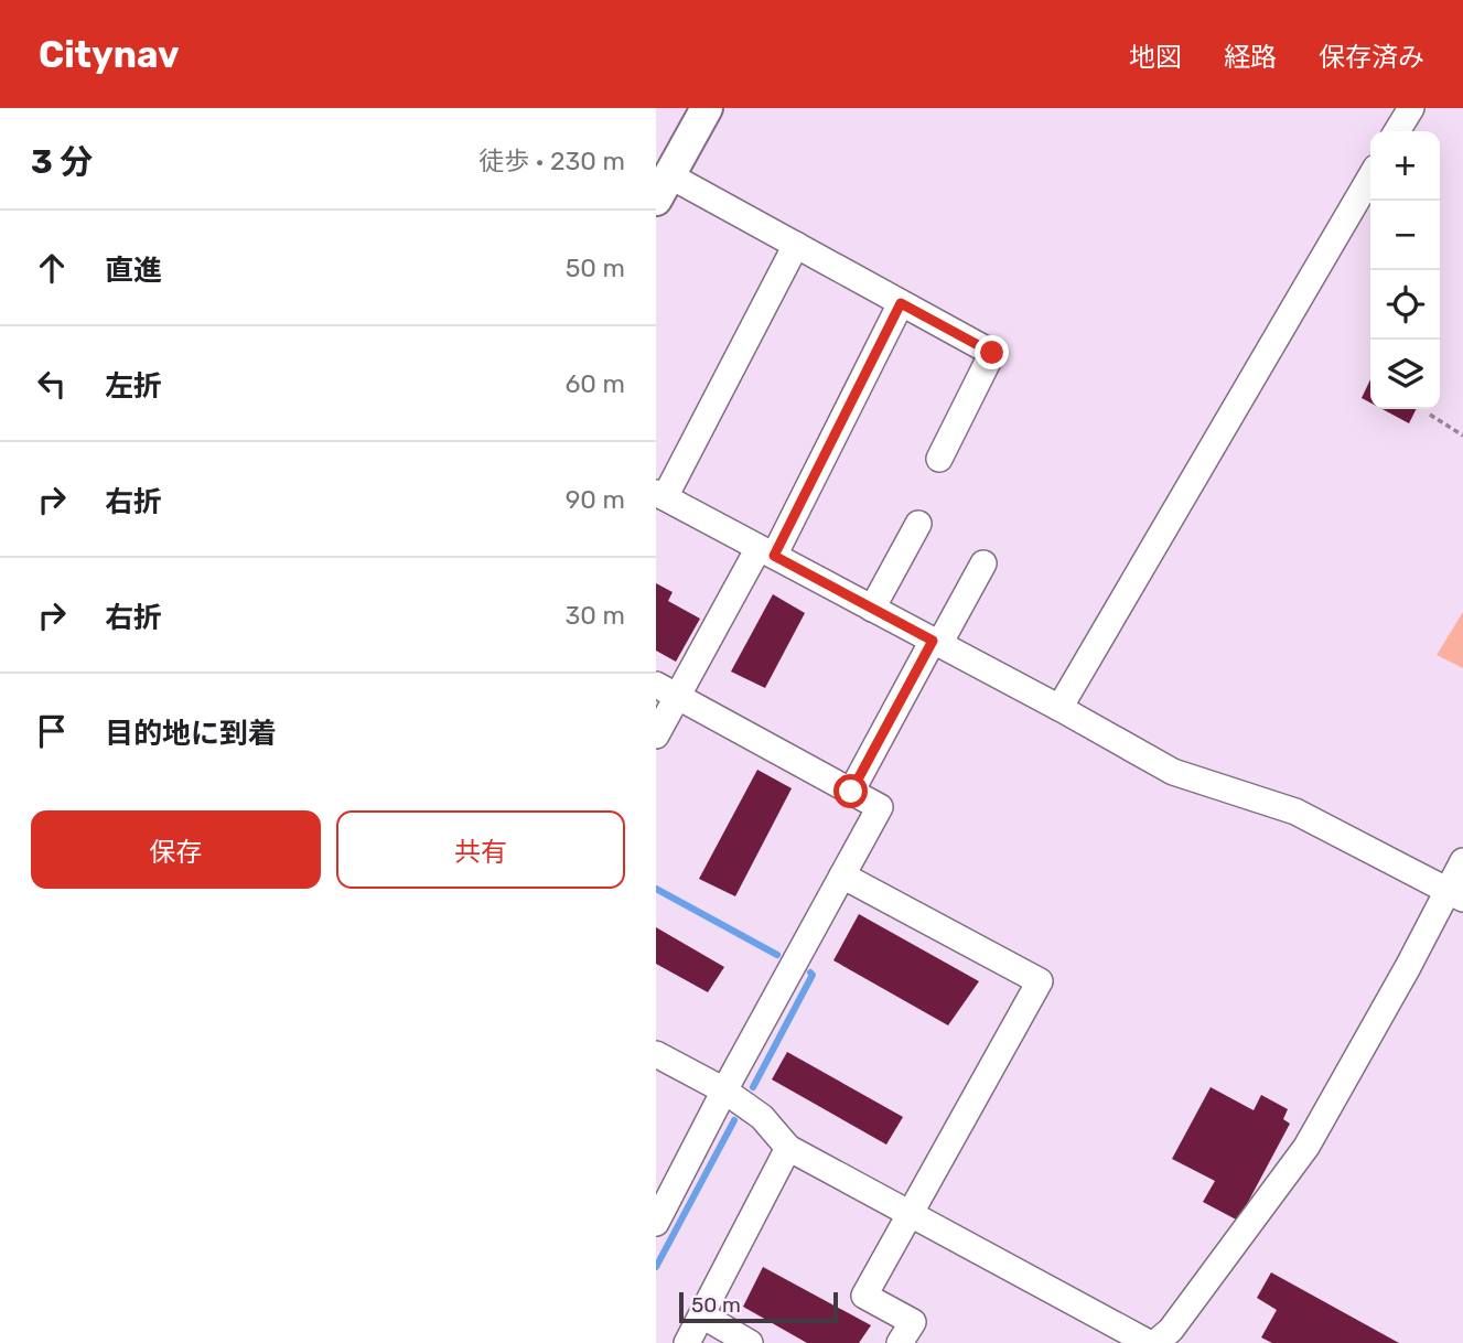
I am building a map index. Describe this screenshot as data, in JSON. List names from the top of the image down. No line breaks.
{"scale_bar":"50 m","page":{"header":"Citynav","nav":["地図","経路","保存済み"],"heading":["3 分","徒歩 · 230 m"],"map_buttons":["+","−"],"list":[["直進","50 m"],["左折","60 m"],["右折","90 m"],["右折","30 m"],"目的地に到着"],"buttons":["保存","共有"],"scale":"50 m"}}
